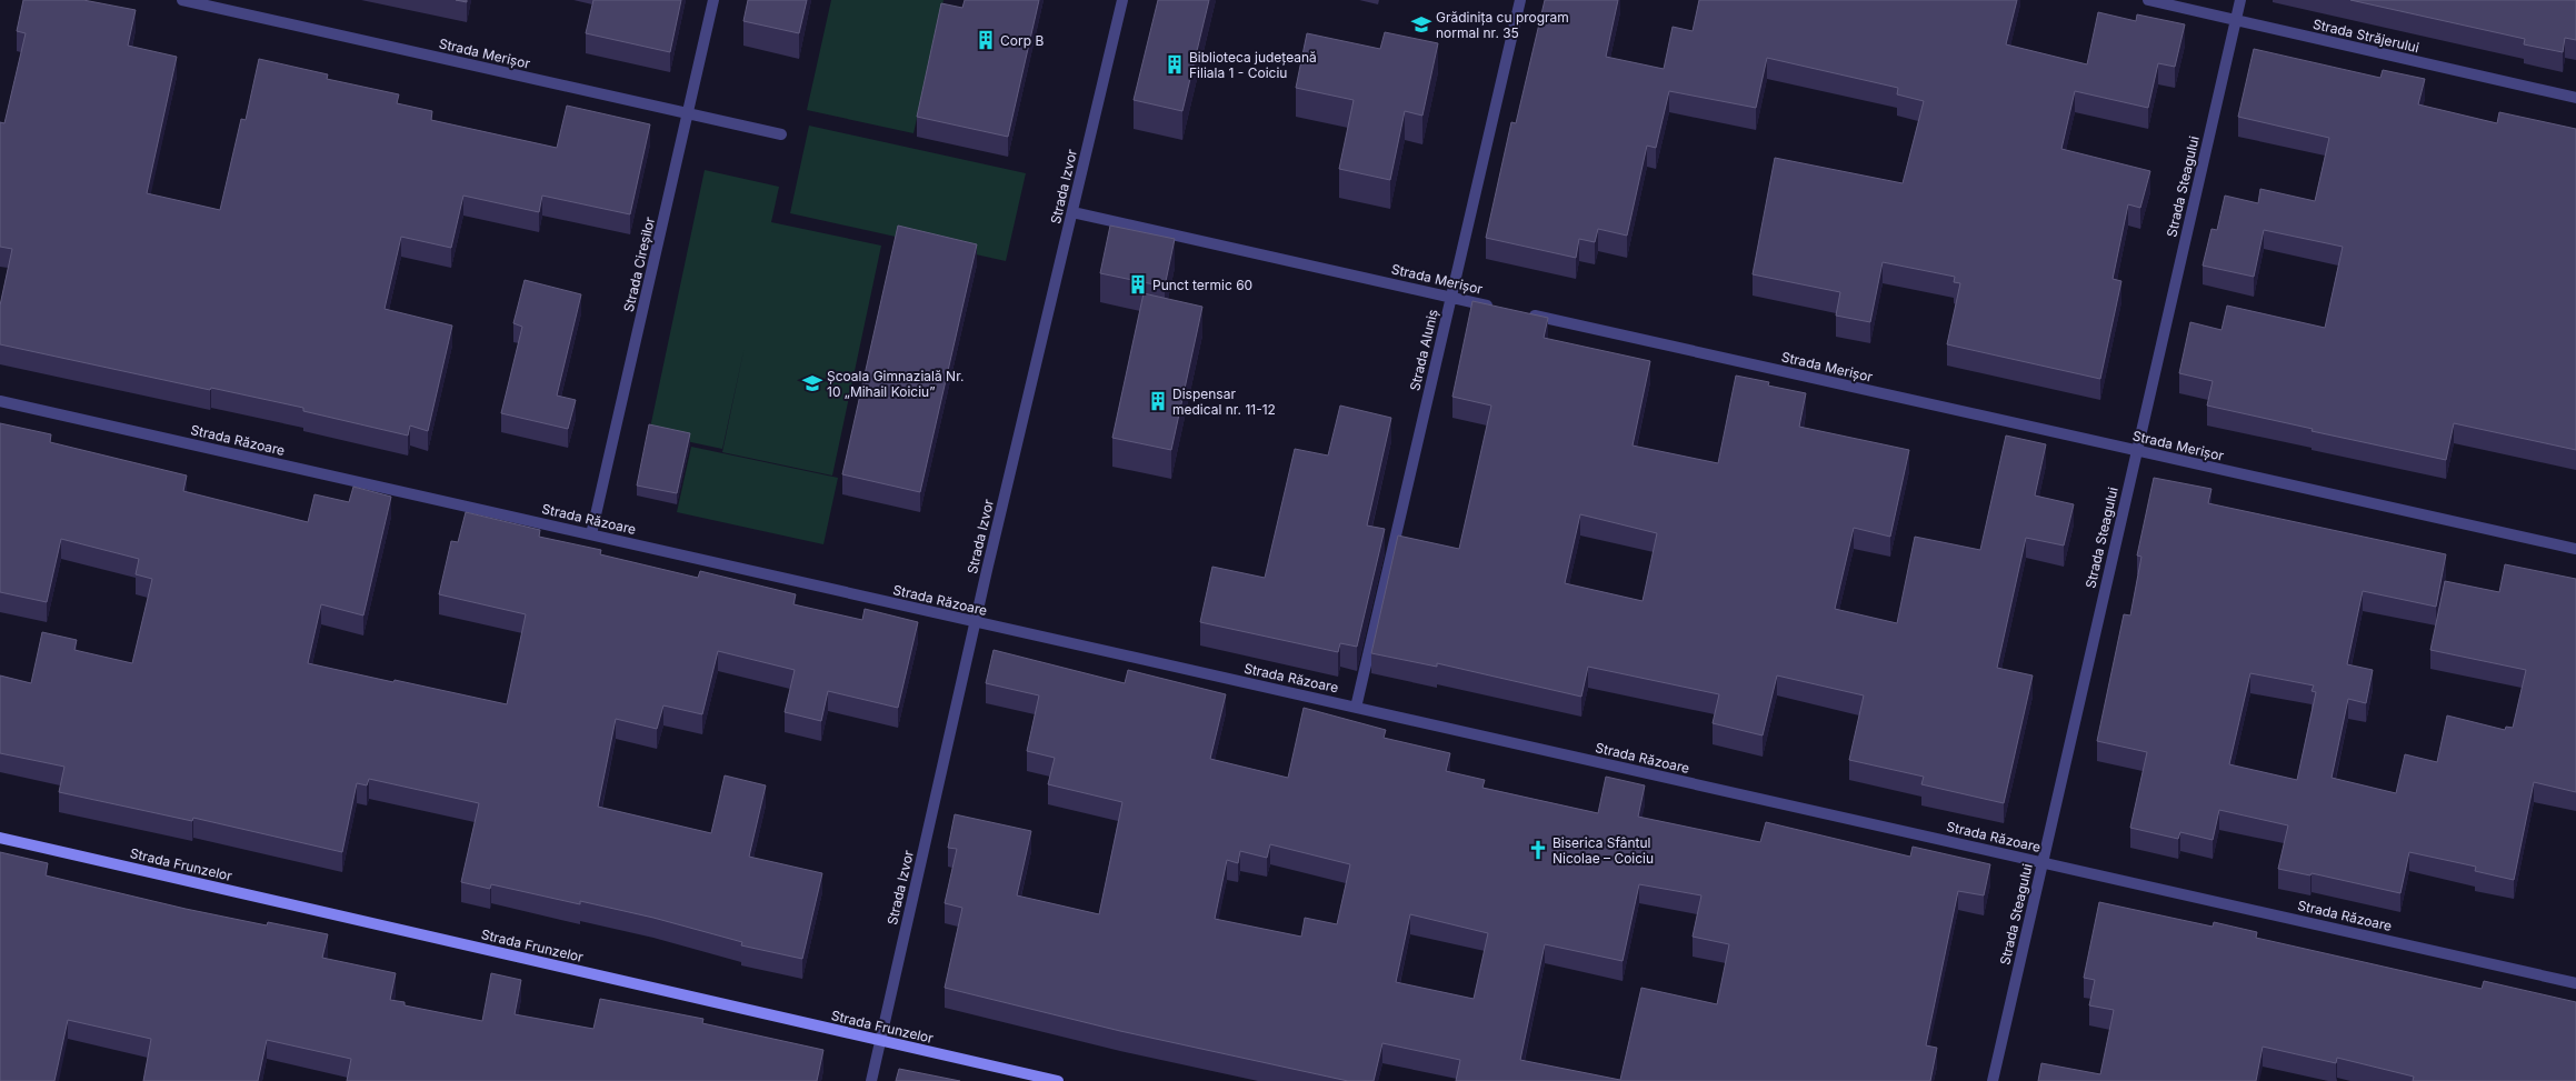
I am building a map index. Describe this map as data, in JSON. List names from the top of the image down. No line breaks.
{"streets":{"street":["Strada Străjerului","Strada Merișor","Strada Izvor","Strada Steagului","Strada Cireșilor","Strada Aluniș","Strada Răzoare","Strada Frunzelor"]},"crossings":[["Strada Străjerului","Strada Steagului"],["Strada Merișor","Strada Izvor"],["Strada Merișor","Strada Steagului"],["Strada Merișor","Strada Cireșilor"],["Strada Merișor","Strada Aluniș"],["Strada Izvor","Strada Răzoare"],["Strada Izvor","Strada Frunzelor"],["Strada Steagului","Strada Răzoare"],["Strada Cireșilor","Strada Răzoare"],["Strada Aluniș","Strada Răzoare"]],"places":{"school or university":["Grădinița cu program normal nr. 35","Școala Gimnazială Nr. 10 „Mihail Koiciu”"],"building":["Corp B","Biblioteca județeană Filiala 1 - Coiciu","Punct termic 60","Dispensar medical nr. 11-12"],"church":["Biserica Sfântul Nicolae – Coiciu"]}}
